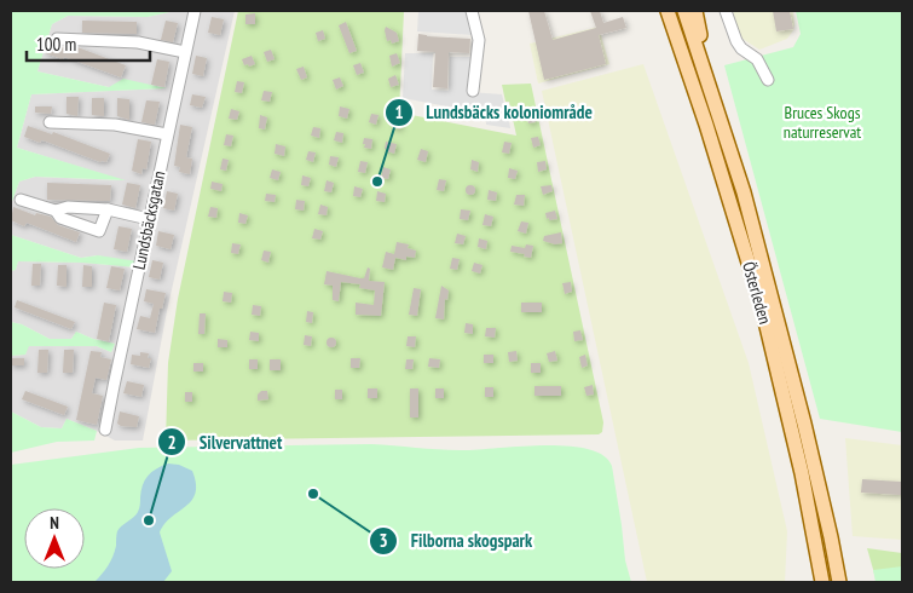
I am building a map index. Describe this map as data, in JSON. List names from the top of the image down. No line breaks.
{"streets":{"main road":["Österleden"],"street":["Lundsbäcksgatan"]},"parks":["Bruces Skogs naturreservat"],"places":["Lundsbäcks koloniområde","Filborna skogspark","Silvervattnet"],"scale_bar":"100 m","north":"top"}
